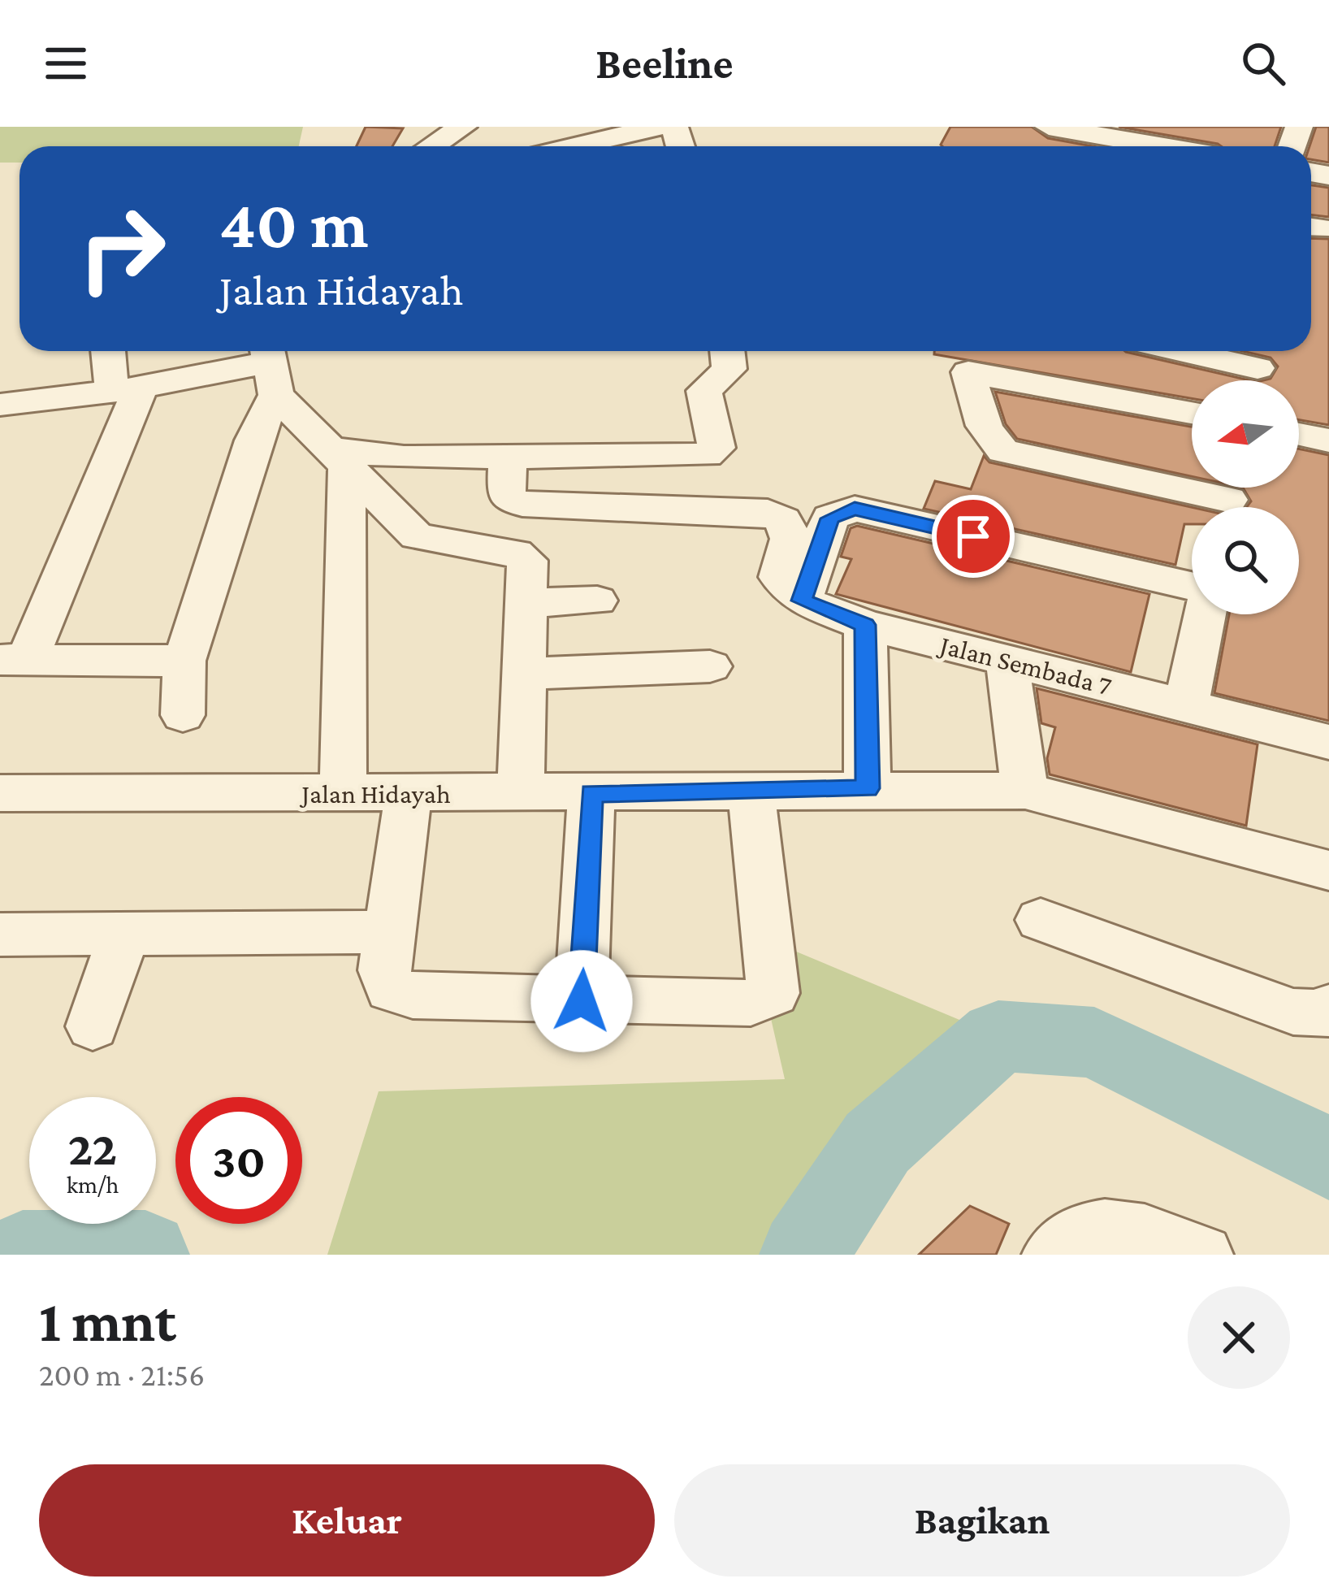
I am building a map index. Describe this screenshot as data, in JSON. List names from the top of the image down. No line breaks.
{"streets":{"street":["Jalan Sembada 7","Jalan Hidayah"]},"north":"left","page":{"header":"Beeline","turn":["40 m","Jalan Hidayah"],"speed":"22 km/h","limit":"30","heading":["1 mnt","200 m · 21:56"],"buttons":["Keluar","Bagikan"]}}
